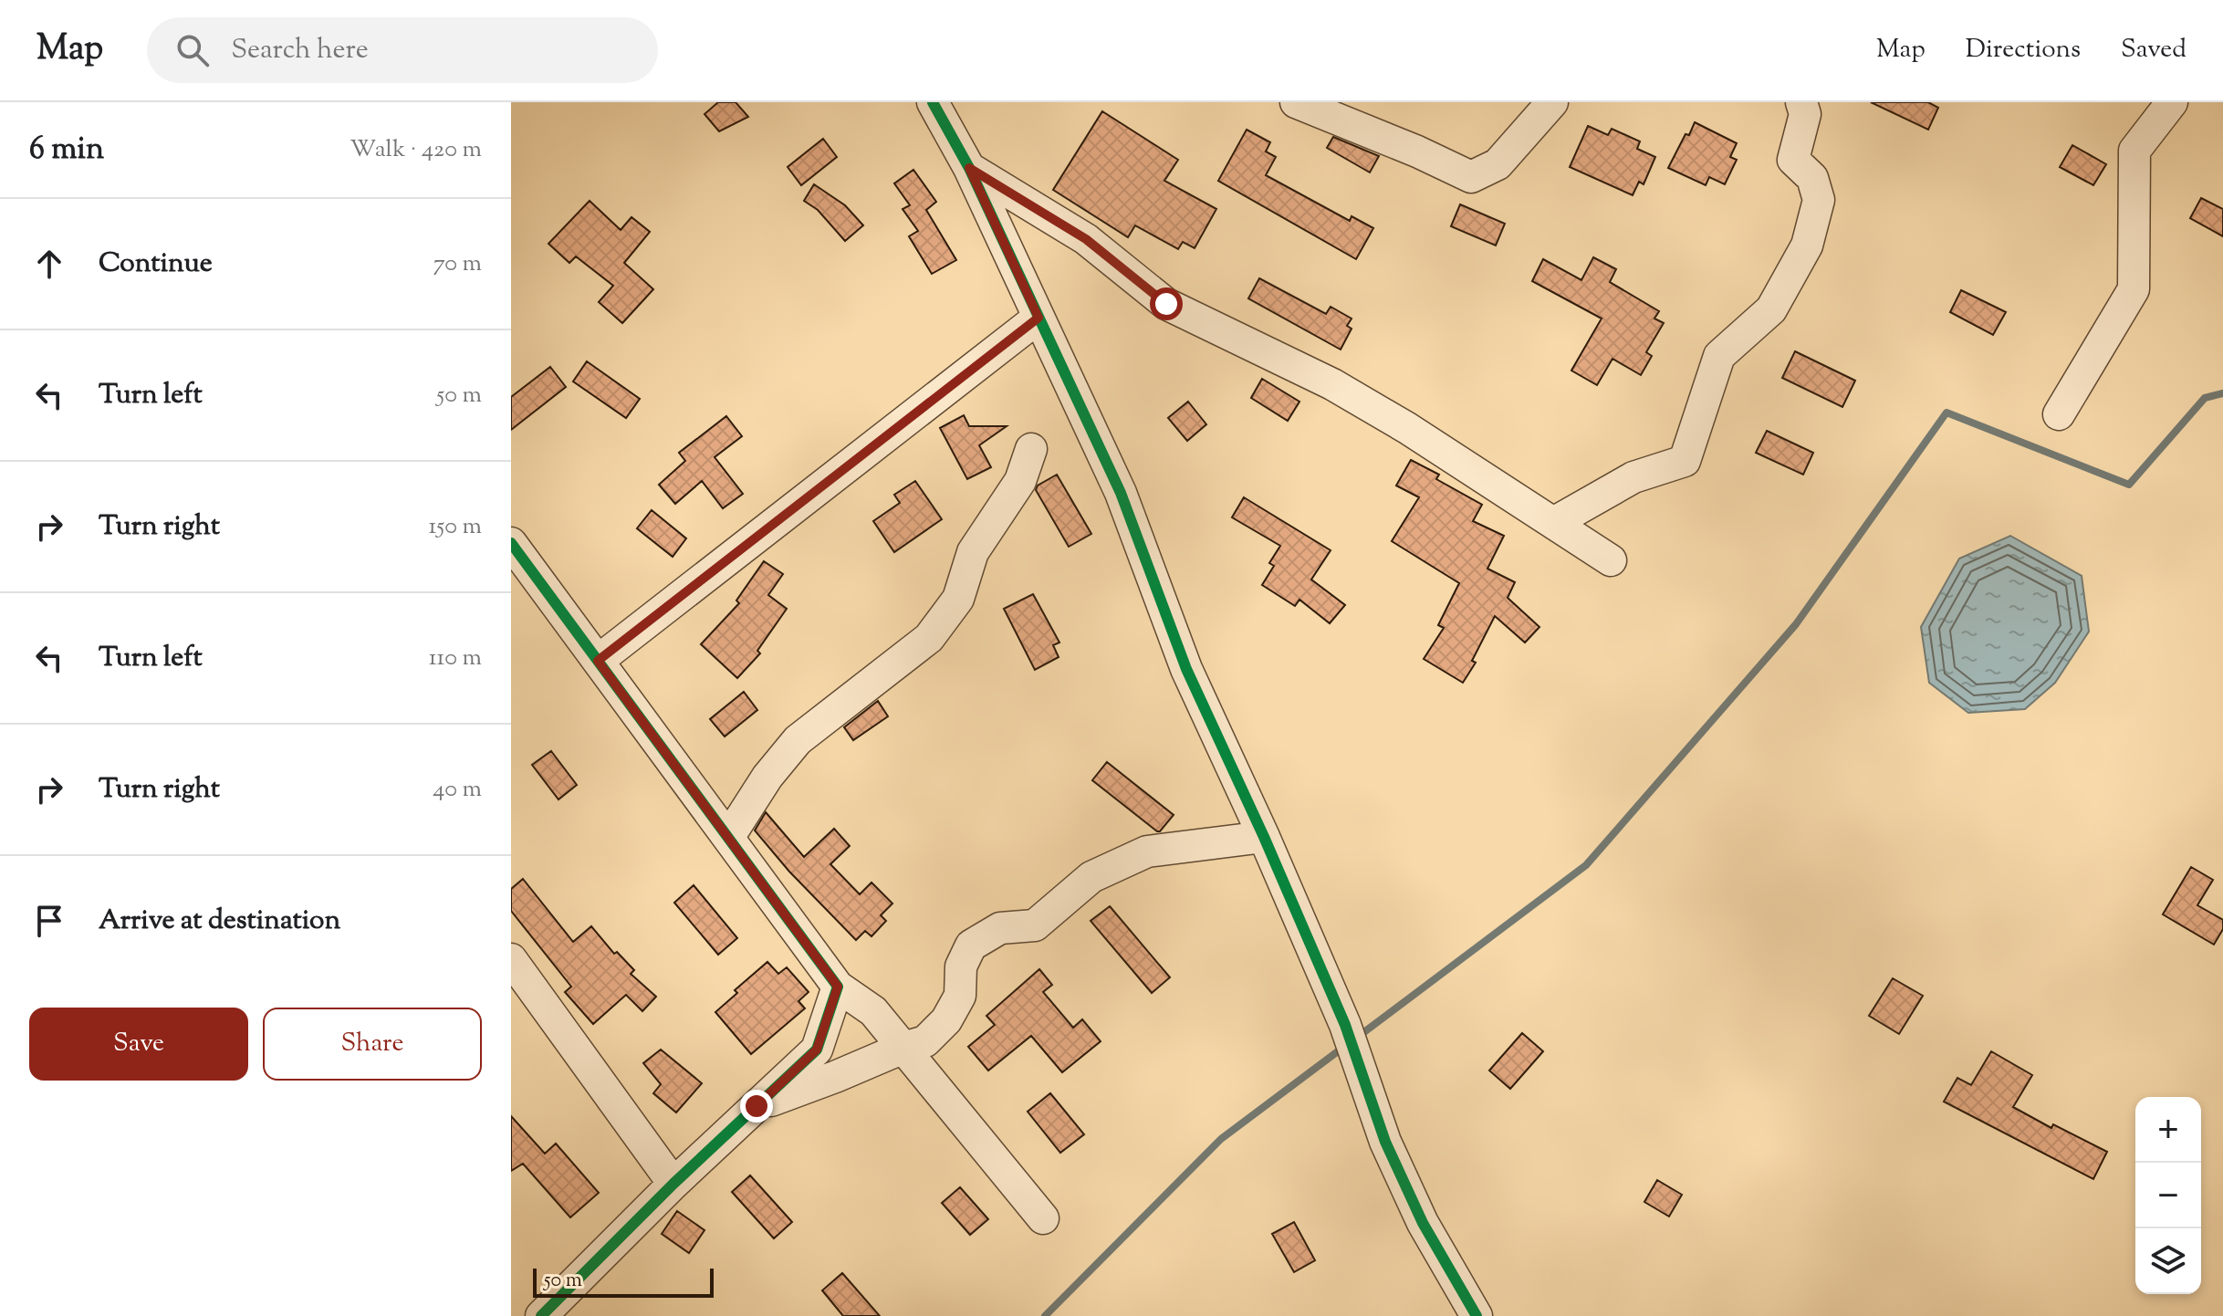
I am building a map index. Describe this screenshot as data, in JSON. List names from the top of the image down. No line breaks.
{"scale_bar":"50 m","page":{"header":"Map","search":"Search here","nav":["Map","Directions","Saved"],"heading":["6 min","Walk · 420 m"],"list":[["Continue","70 m"],["Turn left","50 m"],["Turn right","150 m"],["Turn left","110 m"],["Turn right","40 m"],"Arrive at destination"],"buttons":["Save","Share"],"map_buttons":["+","−"],"scale":"50 m"}}
